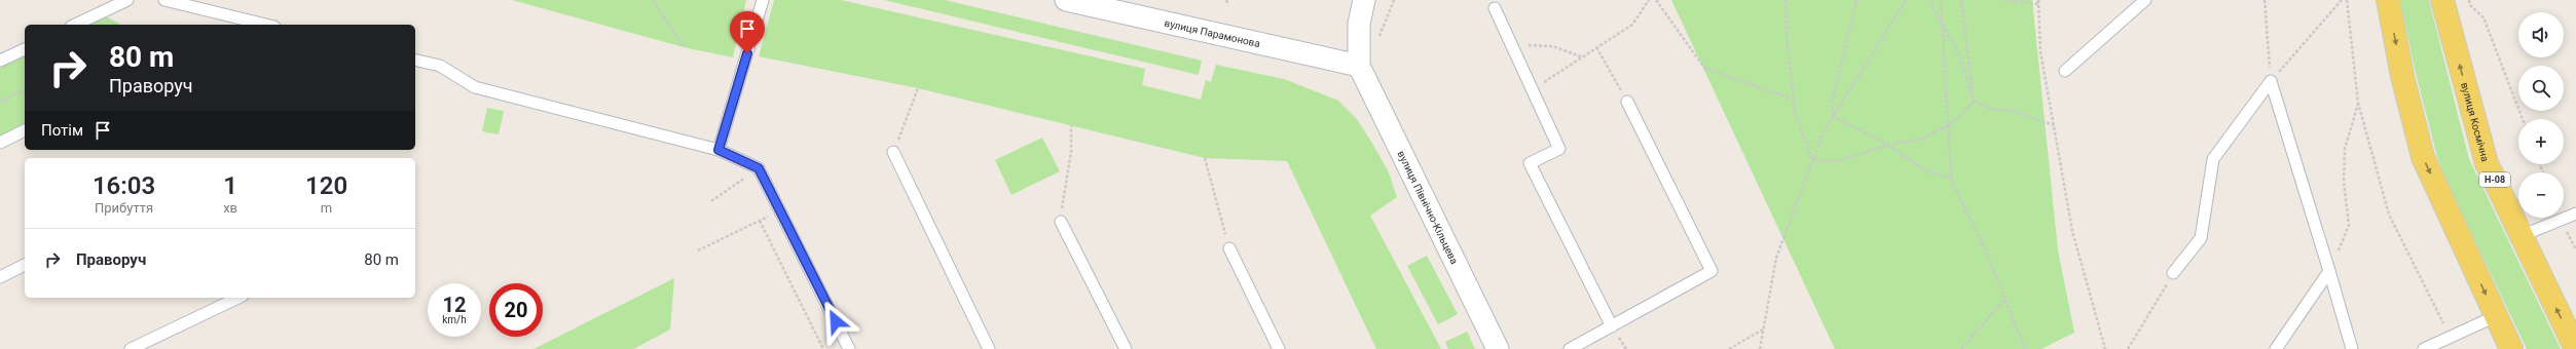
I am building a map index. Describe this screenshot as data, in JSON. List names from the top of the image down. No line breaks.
{"streets":{"main road":["вулиця Космічна","Н-08"],"street":["вулиця Парамонова","вулиця Північно-Кільцева"]},"crossings":[["вулиця Парамонова","вулиця Північно-Кільцева"]],"page":{"map_buttons":["+","−"],"turn":["80 m","Праворуч"],"then":"Потім","eta":["16:03","Прибуття","1","хв","120","m"],"list":[{"name":"Праворуч","value":"80 m"}],"speed":"12 km/h","limit":"20"}}
